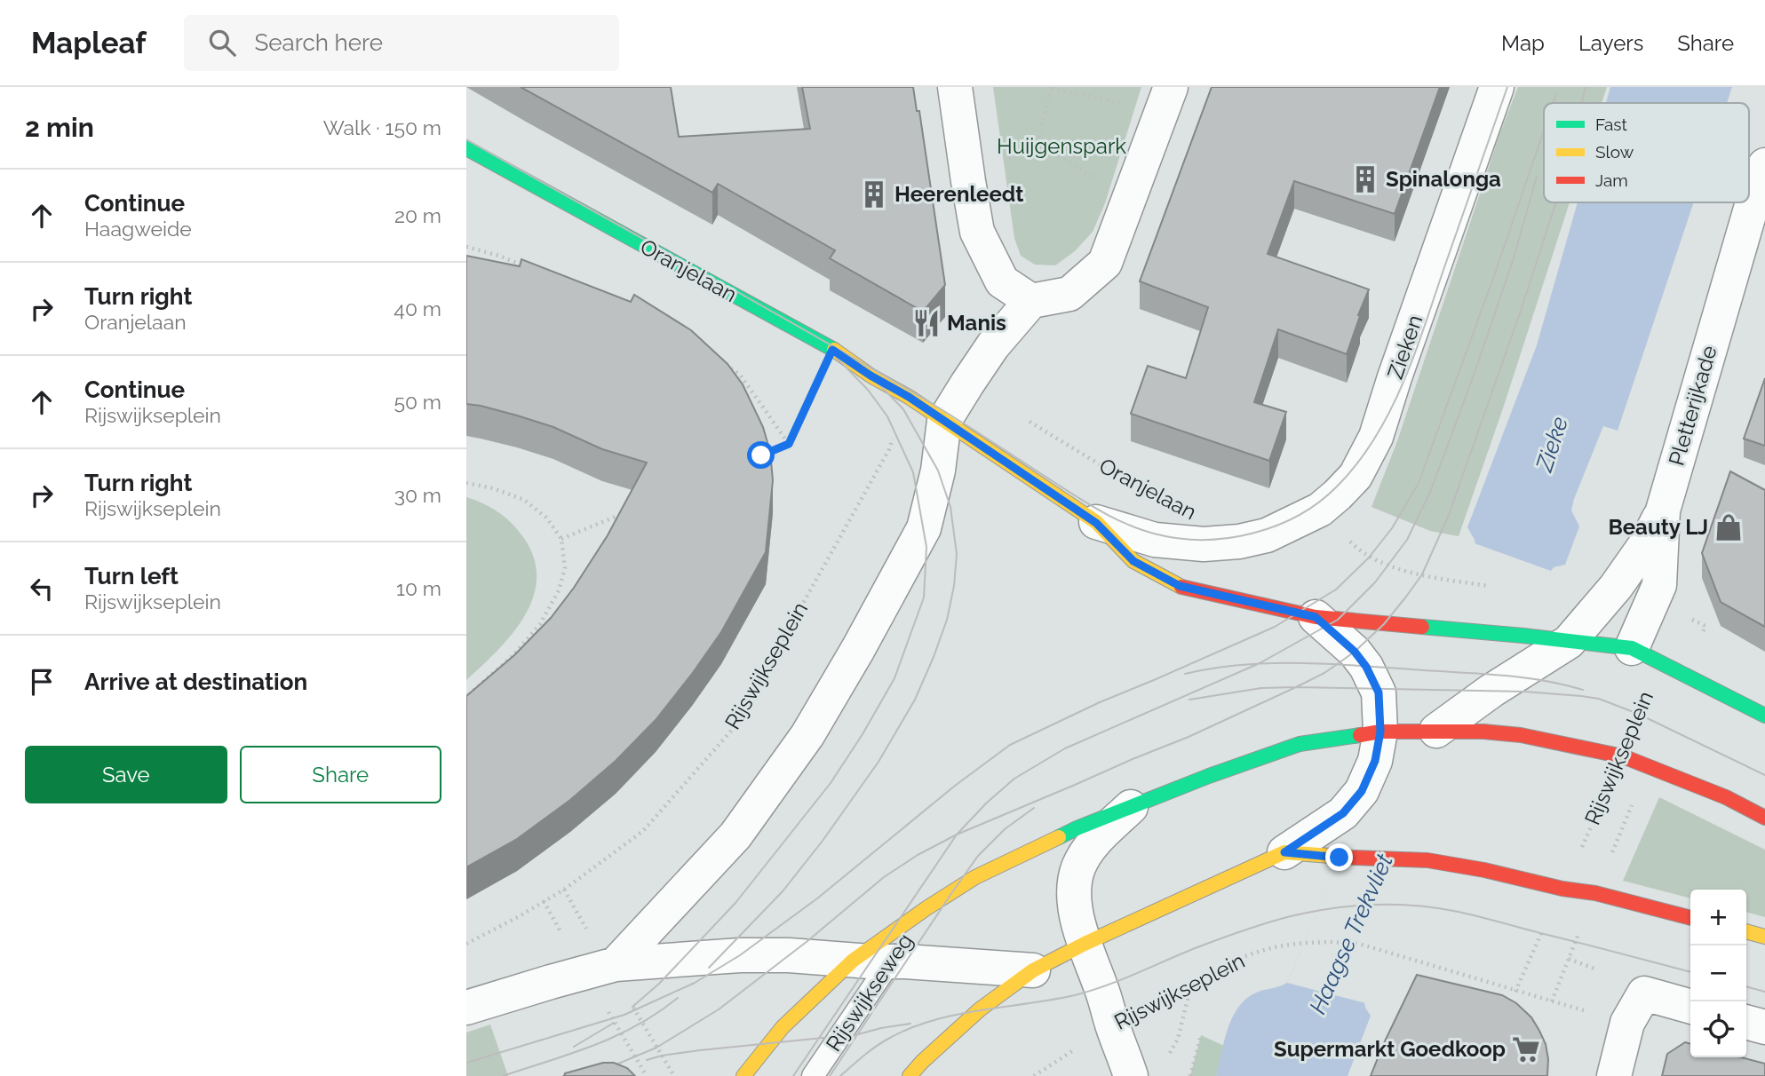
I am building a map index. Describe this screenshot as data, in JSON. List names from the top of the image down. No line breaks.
{"streets":{"main road":["Oranjelaan","Rijswijkseweg"],"street":["Zieken","Pletterijkade"],"path":["Rijswijkseplein"]},"crossings":[["Oranjelaan","Zieken"],["Oranjelaan","Rijswijkseplein"]],"water":["Zieke","Haagse Trekvliet"],"parks":["Huijgenspark"],"places":{"building":["Spinalonga","Heerenleedt"],"restaurant":["Manis"],"shop":["Beauty LJ"],"supermarket":["Supermarkt Goedkoop"]},"legend":["Fast","Slow","Jam"],"page":{"header":"Mapleaf","search":"Search here","nav":["Map","Layers","Share"],"heading":["2 min","Walk · 150 m"],"list":[["Continue","Haagweide","20 m"],["Turn right","Oranjelaan","40 m"],["Continue","Rijswijkseplein","50 m"],["Turn right","Rijswijkseplein","30 m"],["Turn left","Rijswijkseplein","10 m"],"Arrive at destination"],"buttons":["Save","Share"],"map_buttons":["+","−"]}}
